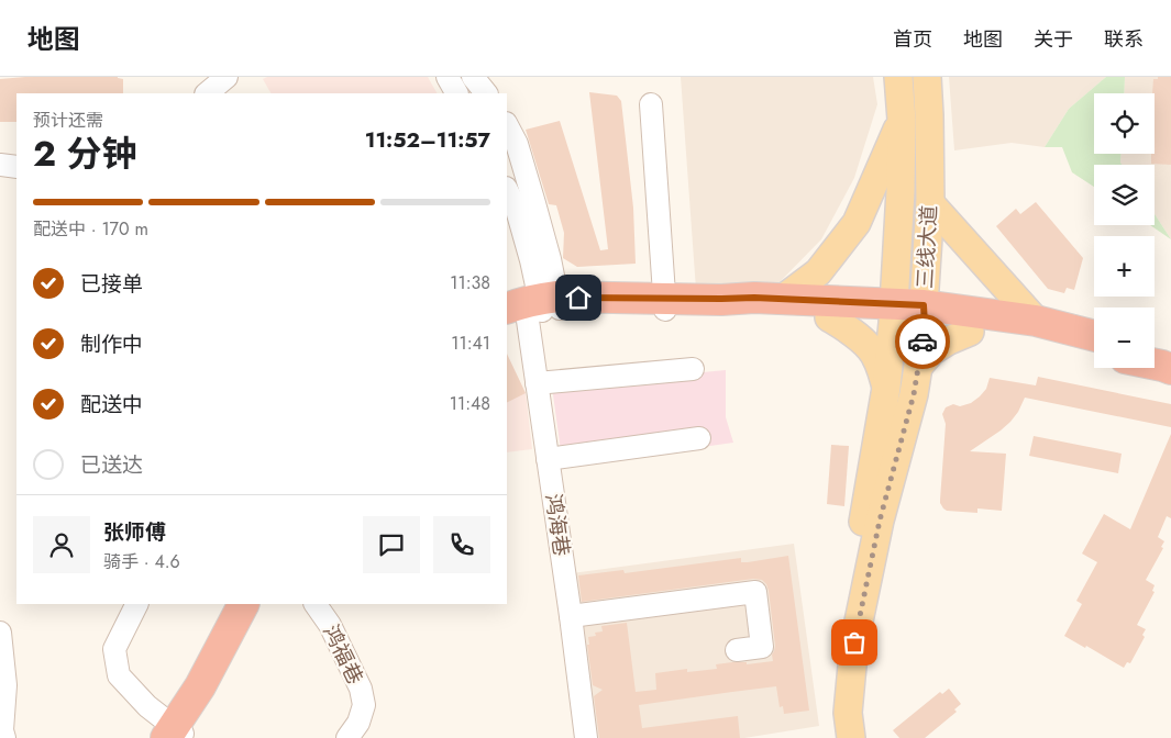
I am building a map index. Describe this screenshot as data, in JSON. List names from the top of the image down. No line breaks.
{"streets":{"main road":["三线大道"],"street":["鸿海巷","鸿福巷"]},"page":{"header":"地图","nav":["首页","地图","关于","联系"],"map_buttons":["+","−"],"heading":["2 分钟","预计还需","11:52–11:57"],"panel":["张师傅","骑手 · 4.6"],"bar":"配送中 · 170 m","list":[["已接单","11:38"],["制作中","11:41"],["配送中","11:48"],"已送达"]}}
